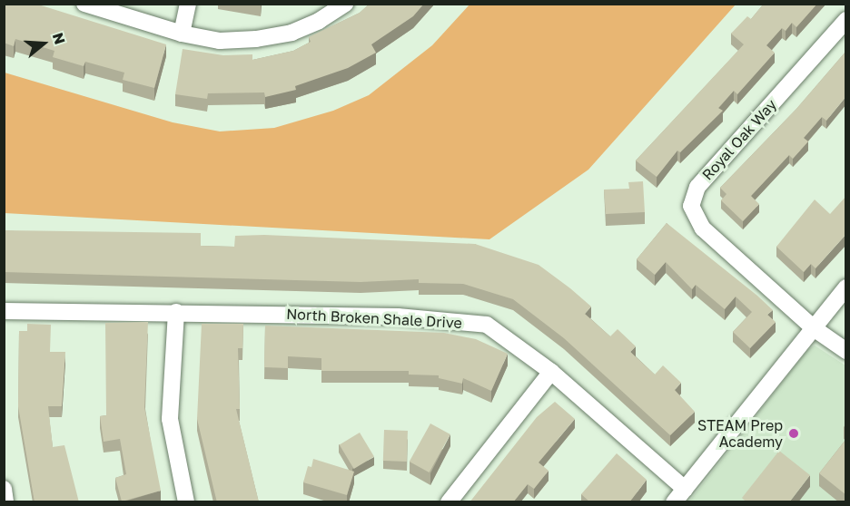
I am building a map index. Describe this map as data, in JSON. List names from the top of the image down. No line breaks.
{"streets":{"street":["Royal Oak Way","North Broken Shale Drive"]},"places":["STEAM Prep Academy"],"north":"right"}
